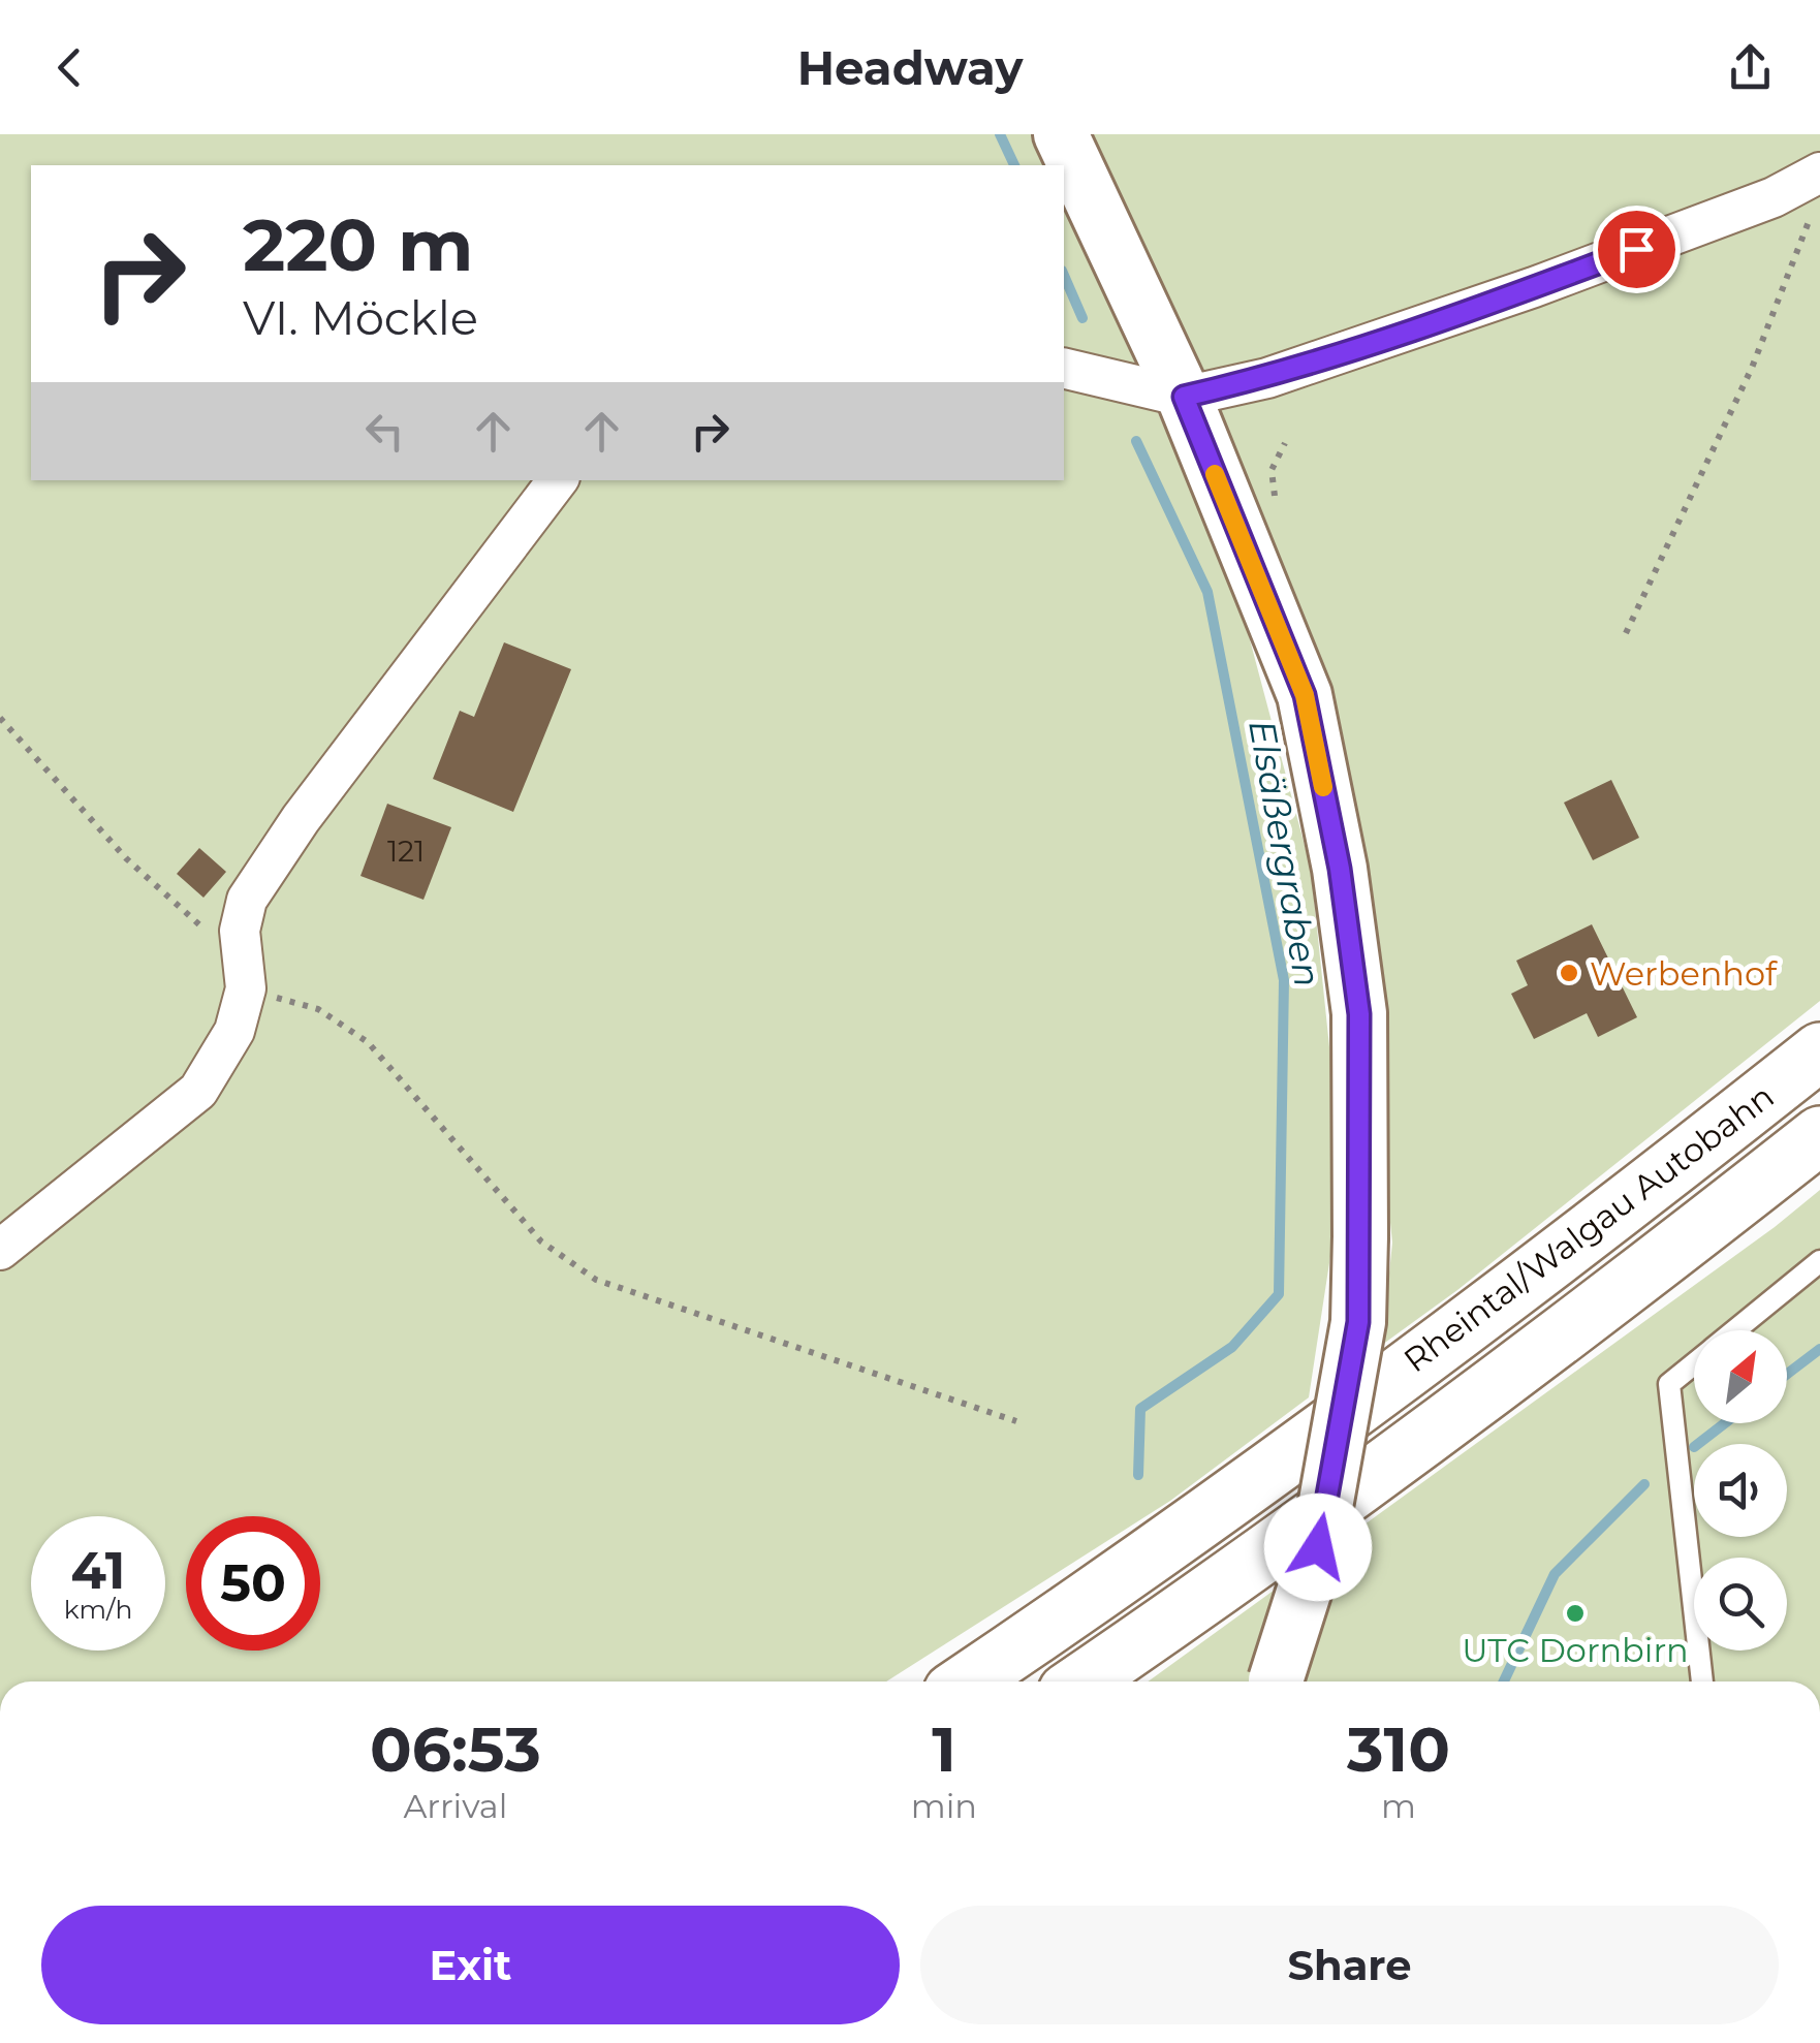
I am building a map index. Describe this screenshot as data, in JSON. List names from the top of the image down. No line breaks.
{"streets":{"highway":["Rheintal/Walgau Autobahn"]},"water":["Elsäßergraben"],"places":["Werbenhof","UTC Dornbirn"],"house_numbers":["121"],"north":"top right","page":{"header":"Headway","turn":["220 m","VI. Möckle"],"speed":"41 km/h","limit":"50","eta":["06:53","Arrival","1","min","310","m"],"buttons":["Exit","Share"]}}
